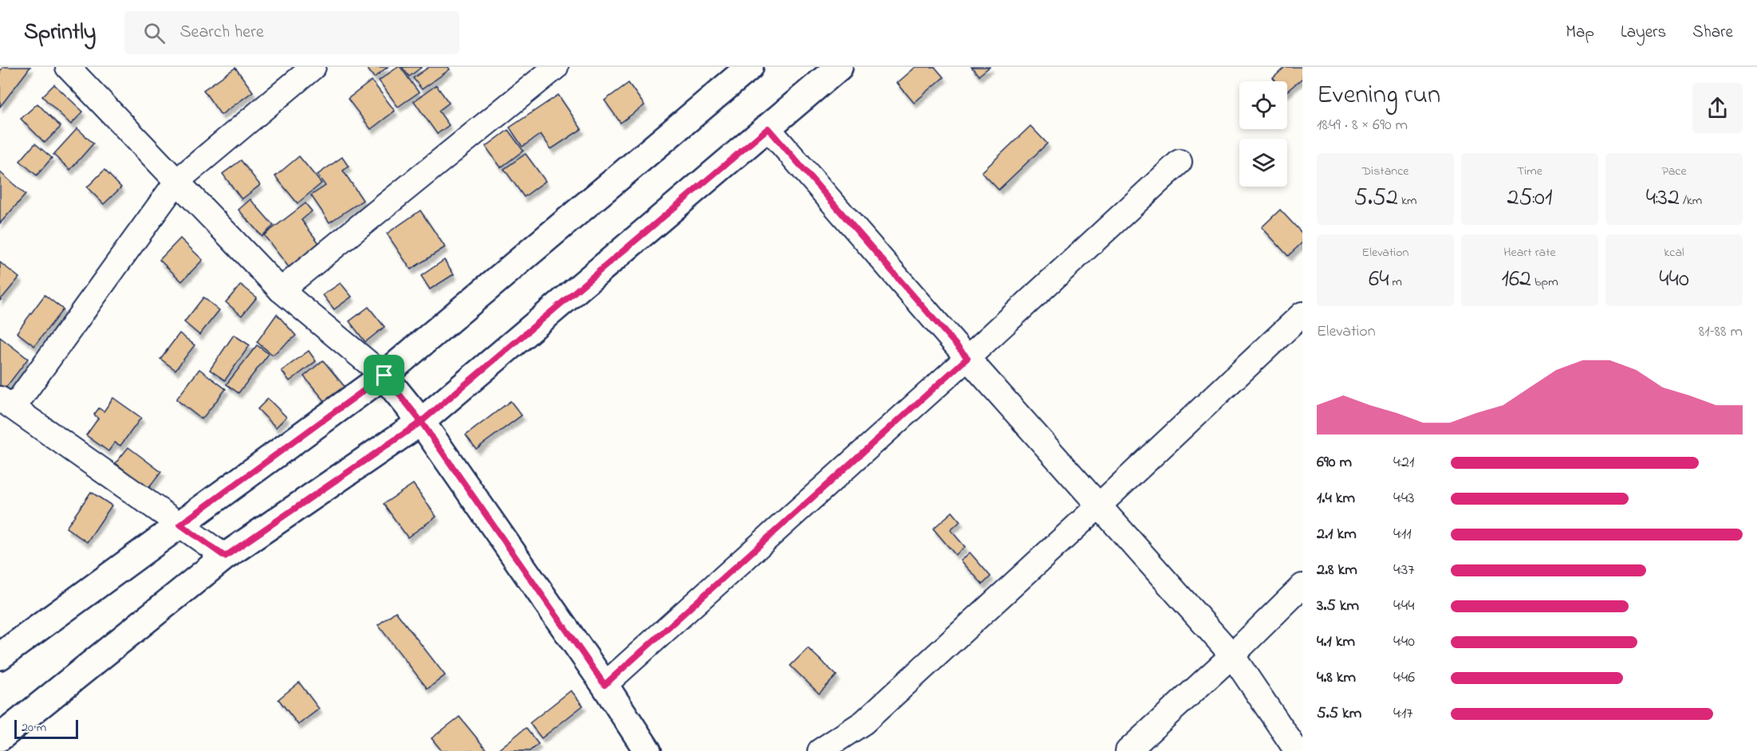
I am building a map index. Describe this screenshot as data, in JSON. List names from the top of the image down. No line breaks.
{"scale_bar":"20 m","page":{"header":"Sprintly","search":"Search here","nav":["Map","Layers","Share"],"heading":["Evening run","18:49 · 8 × 690 m"],"stats":[["Distance","5.52 km"],["Time","25:01"],["Pace","4:32 /km"],["Elevation","64 m"],["Heart rate","162 bpm"],["kcal","440"]],"chart":["Elevation","81–88 m"],"list":[{"name":"690 m","note":"4:21"},{"name":"1.4 km","note":"4:43"},{"name":"2.1 km","note":"4:11"},{"name":"2.8 km","note":"4:37"},{"name":"3.5 km","note":"4:44"},{"name":"4.1 km","note":"4:40"},{"name":"4.8 km","note":"4:46"},{"name":"5.5 km","note":"4:17"}],"scale":"20 m"}}
